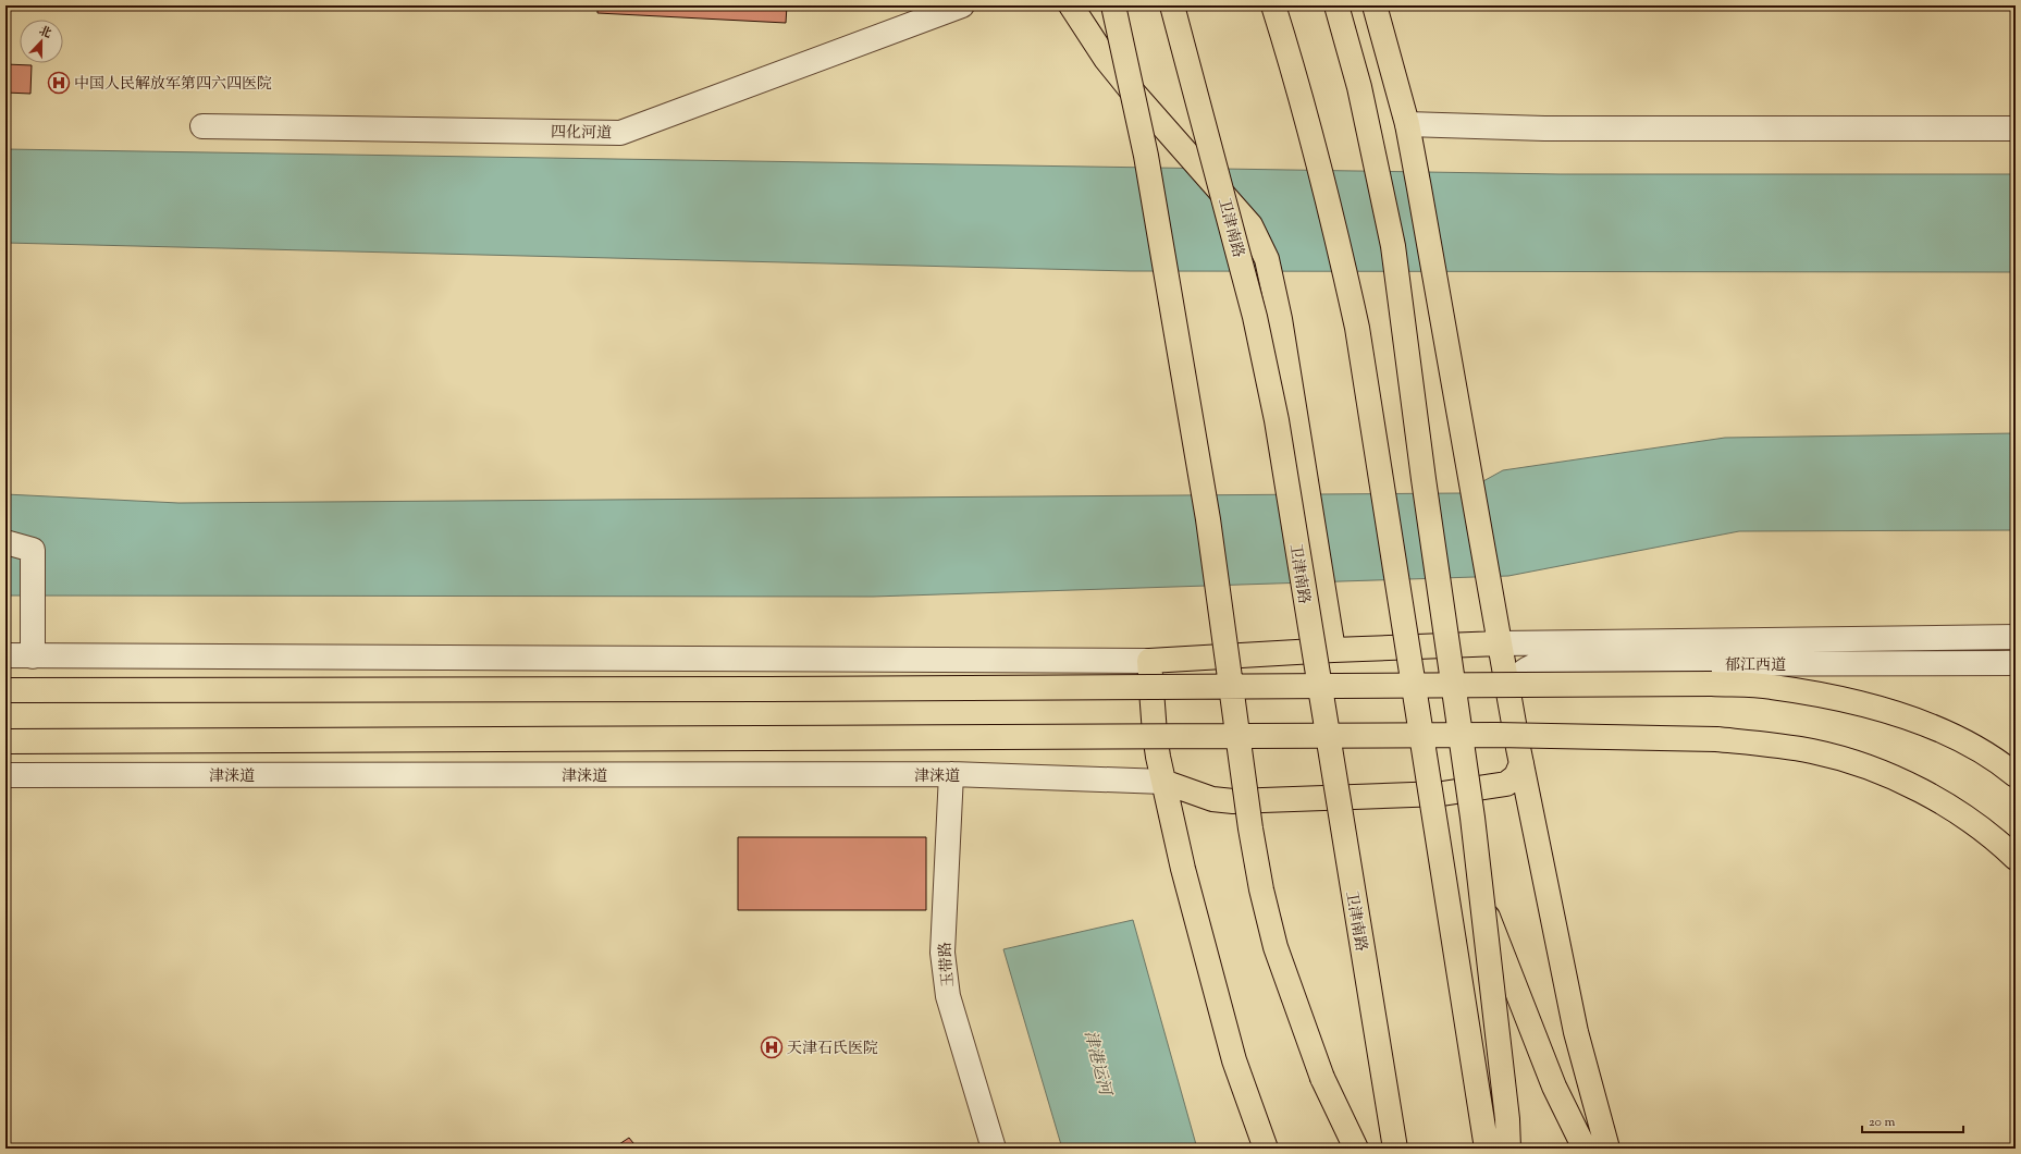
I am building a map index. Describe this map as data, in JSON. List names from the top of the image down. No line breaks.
{"streets":{"main road":["卫津南路"],"street":["四化河道","郁江西道","津涞道","玉带路"]},"crossings":[["津涞道","玉带路"]],"water":["津港运河"],"places":{"hospital":["中国人民解放军第四六四医院","天津石氏医院"]},"scale_bar":"20 m","north":"top"}
